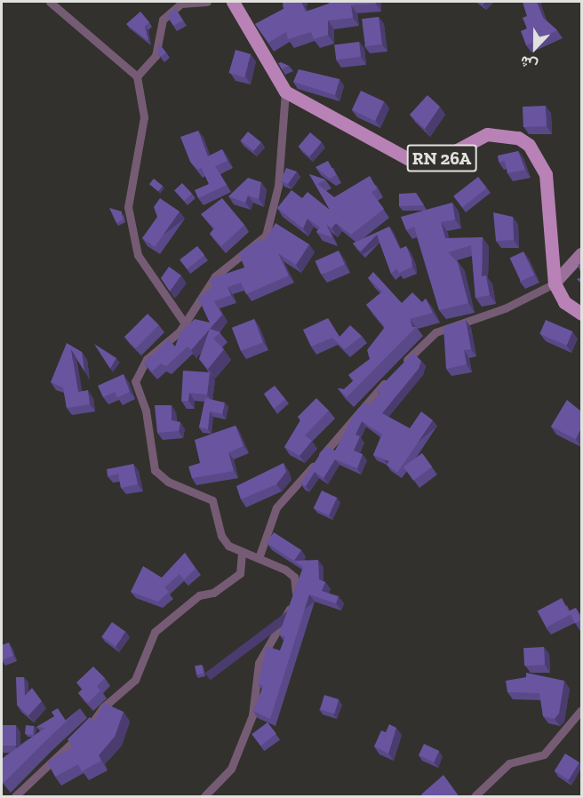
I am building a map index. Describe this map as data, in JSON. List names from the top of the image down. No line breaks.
{"streets":{"main road":["RN 26A"]},"north":"bottom"}
